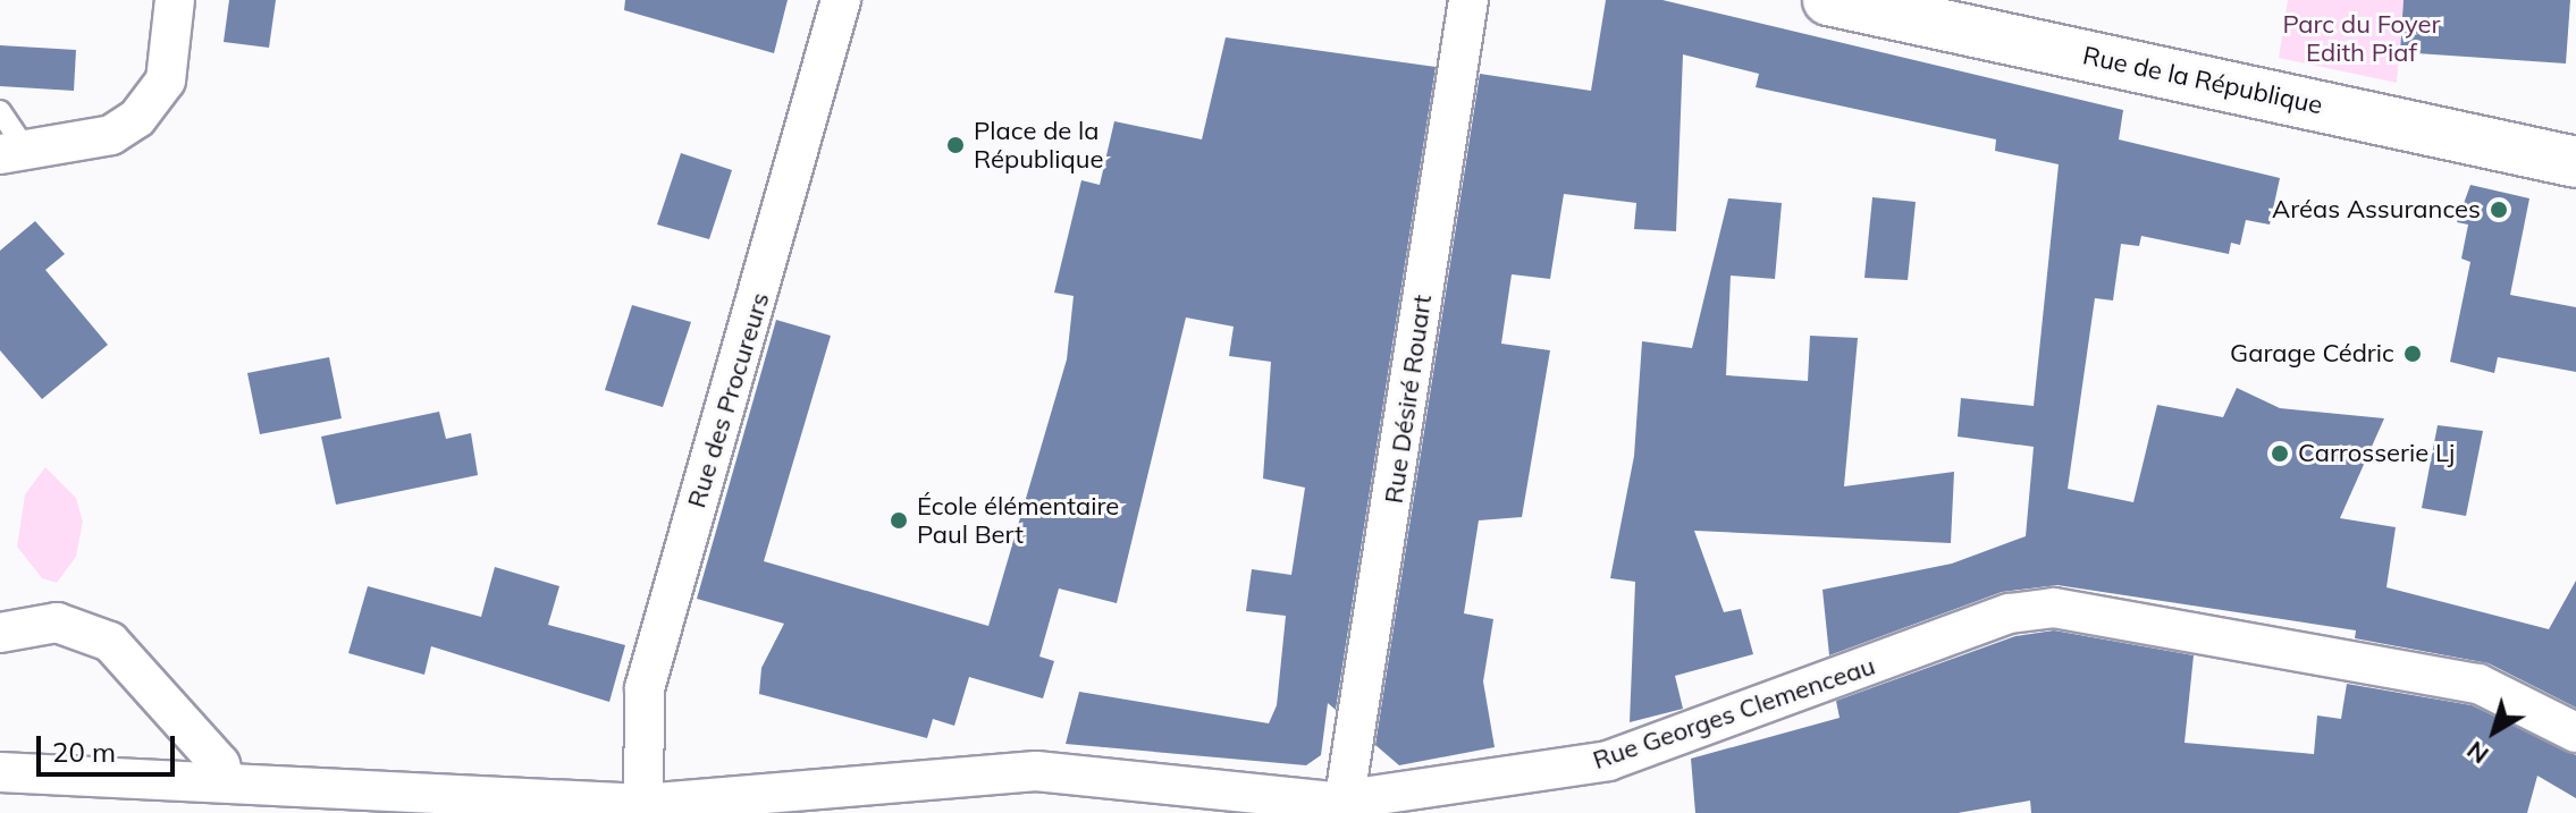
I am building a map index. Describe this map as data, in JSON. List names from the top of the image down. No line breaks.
{"streets":{"street":["Rue de la République","Rue Désiré Rouart","Rue des Procureurs","Rue Georges Clemenceau"]},"crossings":[["Rue Désiré Rouart","Rue Georges Clemenceau"],["Rue des Procureurs","Rue Georges Clemenceau"]],"parks":["Parc du Foyer Edith Piaf"],"places":["Place de la République","Aréas Assurances","Garage Cédric","Carrosserie Lj","École élémentaire Paul Bert"],"scale_bar":"20 m","north":"bottom left"}
